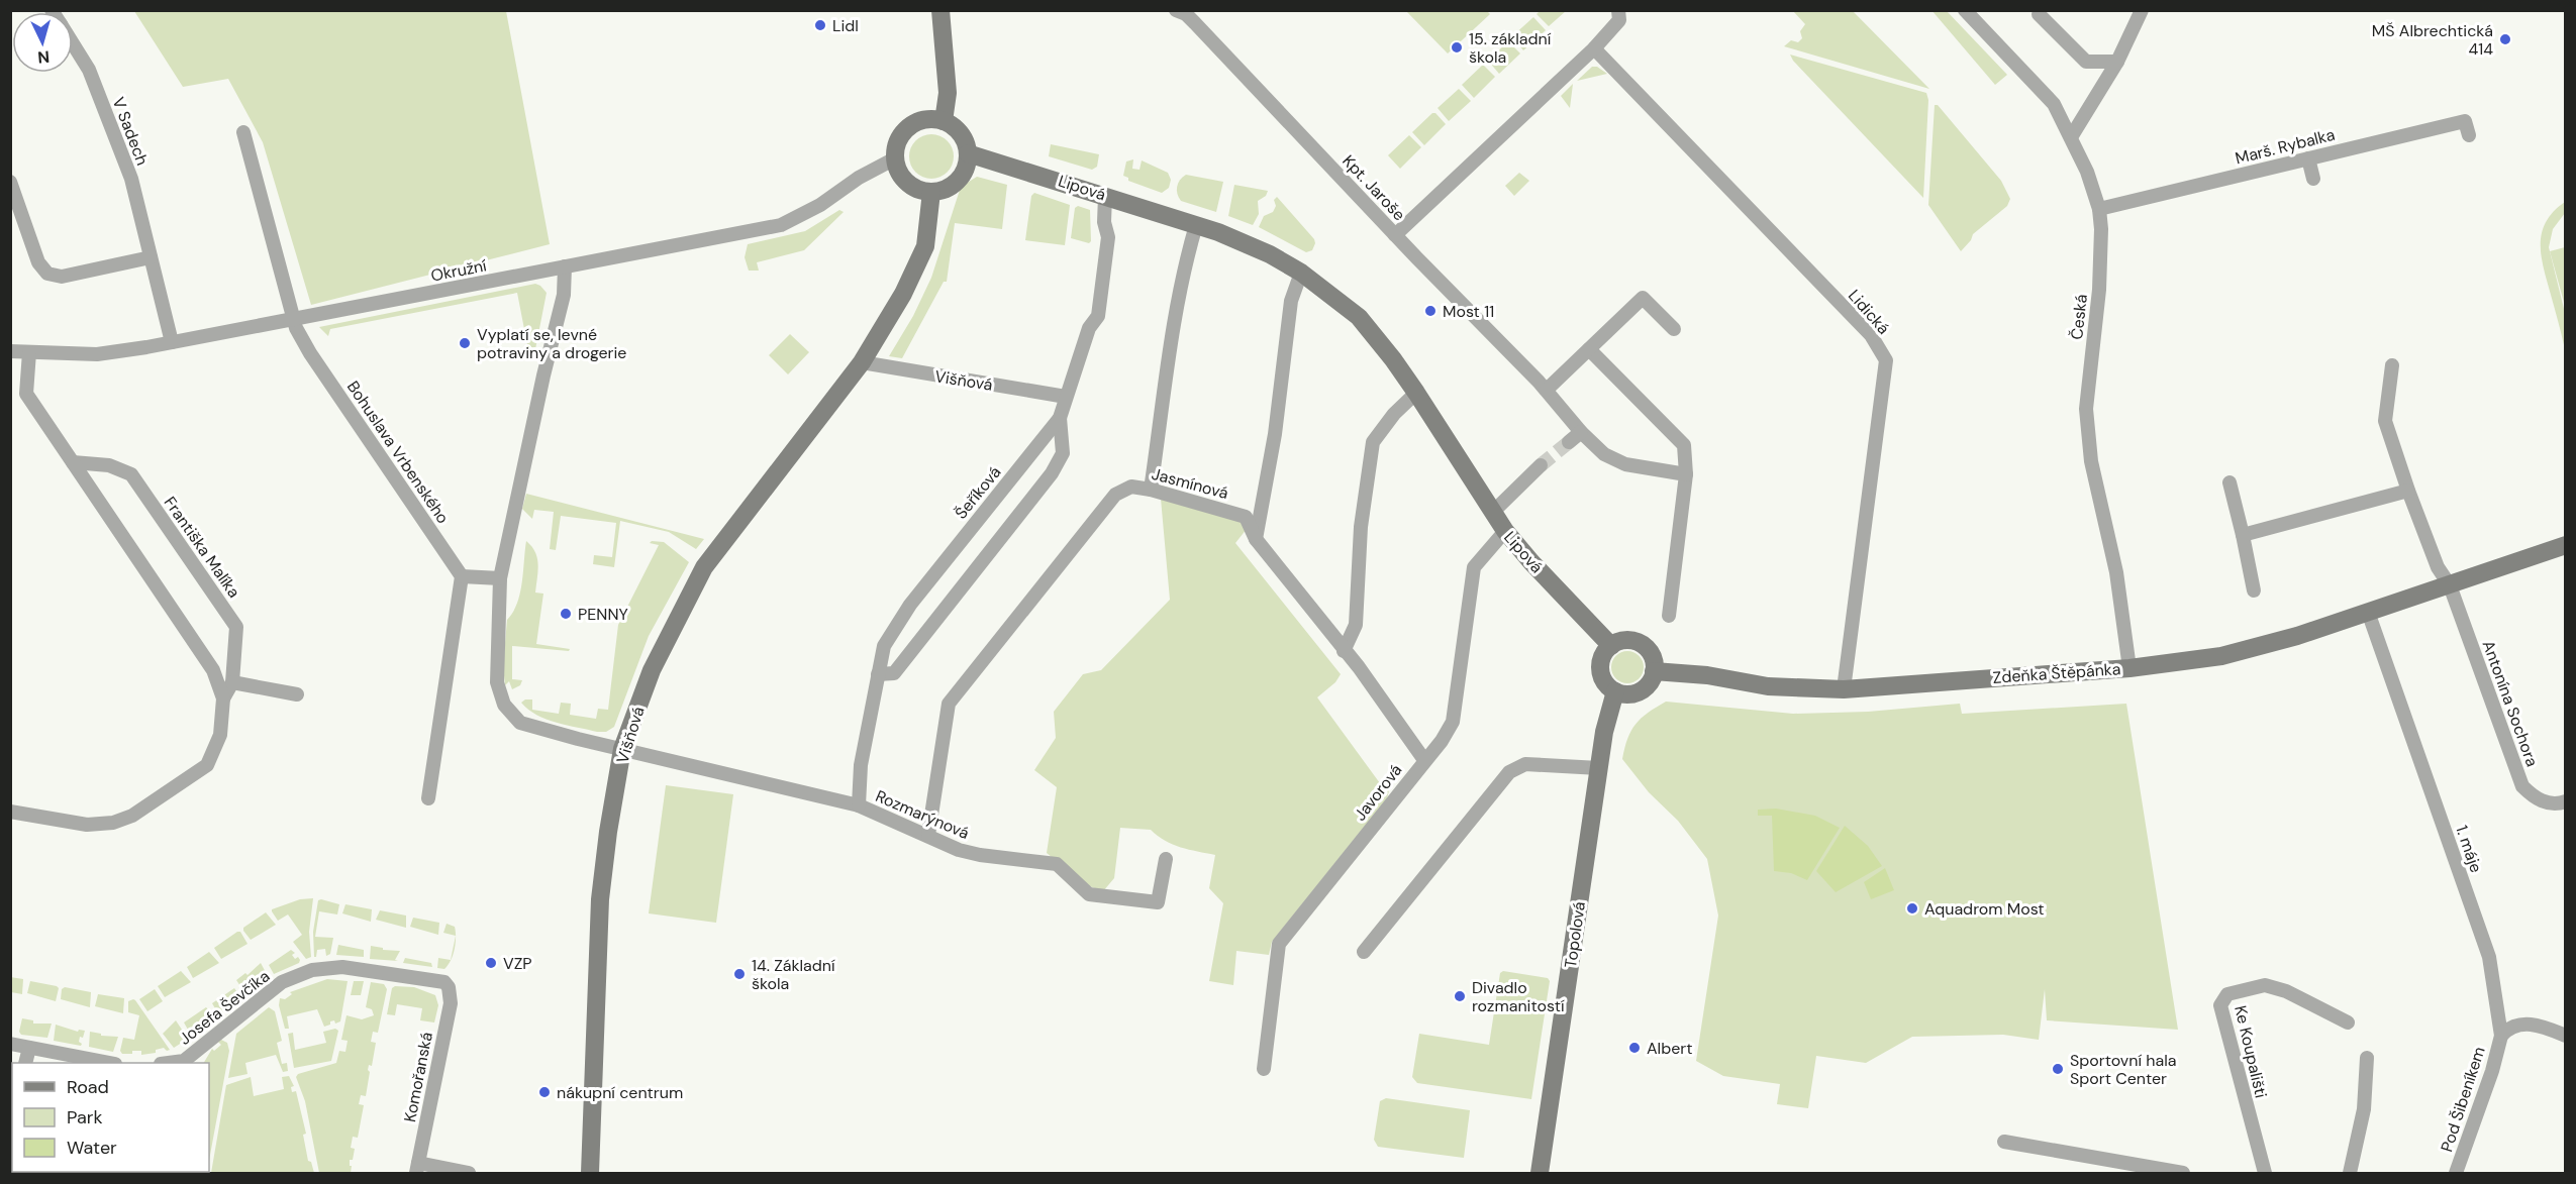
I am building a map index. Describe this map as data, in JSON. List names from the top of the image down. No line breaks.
{"streets":{"street":["V Sadech","Marš. Rybalka","Lipová","Kpt. Jaroše","Okružní","Lidická","Česká","Višňová","Bohuslava Vrbenského","Jasmínová","Šeříková","Františka Malíka","Zdeňka Štěpánka","Antonína Sochora","Javorová","Rozmarýnová","1. máje","Topolová","Josefa Ševčíka","Ke Koupališti","Komořanská","Pod Šibeníkem"]},"crossings":[["V Sadech","Okružní"],["Marš. Rybalka","Česká"],["Lipová","Okružní"],["Lipová","Višňová"],["Lipová","Šeříková"],["Lipová","Zdeňka Štěpánka"],["Lipová","Javorová"],["Lipová","Topolová"],["Okružní","Višňová"],["Okružní","Bohuslava Vrbenského"],["Okružní","Františka Malíka"],["Okružní","Rozmarýnová"],["Lidická","Zdeňka Štěpánka"],["Česká","Zdeňka Štěpánka"],["Višňová","Šeříková"],["Višňová","Rozmarýnová"],["Jasmínová","Javorová"],["Jasmínová","Rozmarýnová"],["Šeříková","Rozmarýnová"],["Zdeňka Štěpánka","Antonína Sochora"],["Zdeňka Štěpánka","1. máje"],["Zdeňka Štěpánka","Topolová"],["1. máje","Pod Šibeníkem"],["Josefa Ševčíka","Komořanská"]],"places":["Lidl","MŠ Albrechtická 414","15. základní škola","Most 11","Vyplatí se, levné potraviny a drogerie","PENNY","Aquadrom Most","VZP","14. Základní škola","Divadlo rozmanitostí","Albert","Sportovní hala Sport Center","nákupní centrum"],"legend":["Road","Park","Water"],"north":"bottom"}
